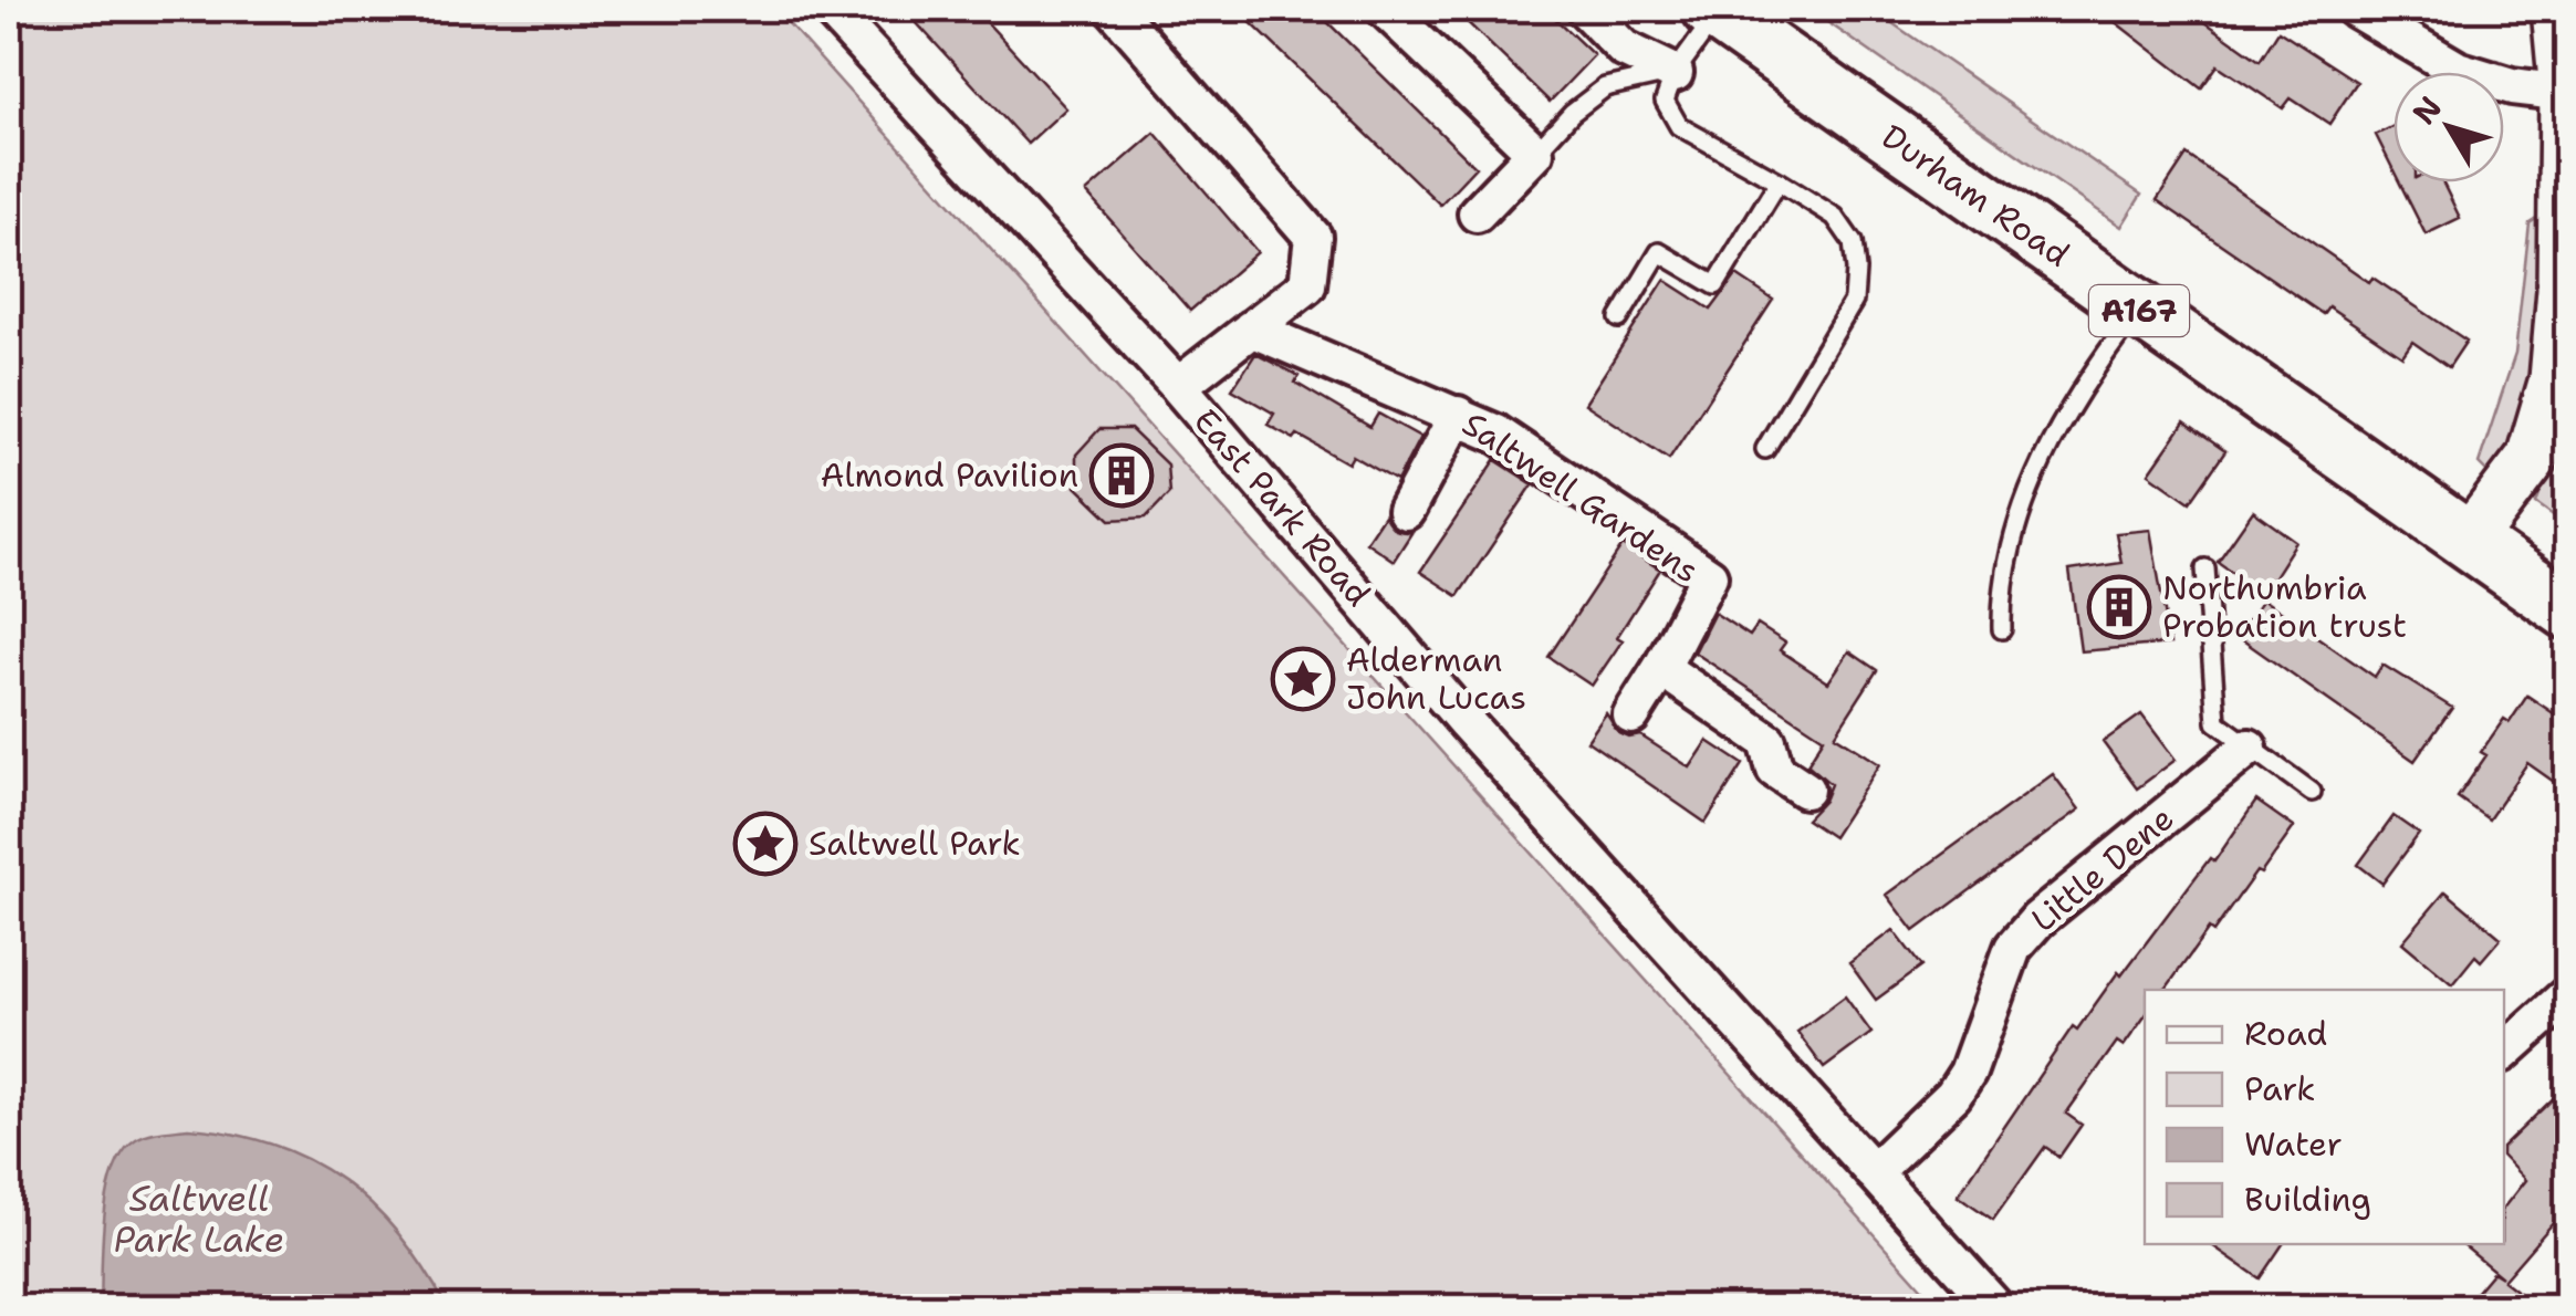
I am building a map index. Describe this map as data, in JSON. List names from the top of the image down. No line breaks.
{"streets":{"main road":["Durham Road","A167"],"street":["Saltwell Gardens","East Park Road","Little Dene"]},"crossings":[["East Park Road","Little Dene"]],"water":["Saltwell Park Lake"],"places":{"building":["Almond Pavilion","Northumbria Probation trust"],"place":["Alderman John Lucas","Saltwell Park"]},"legend":["Road","Park","Water","Building"],"north":"top left"}
